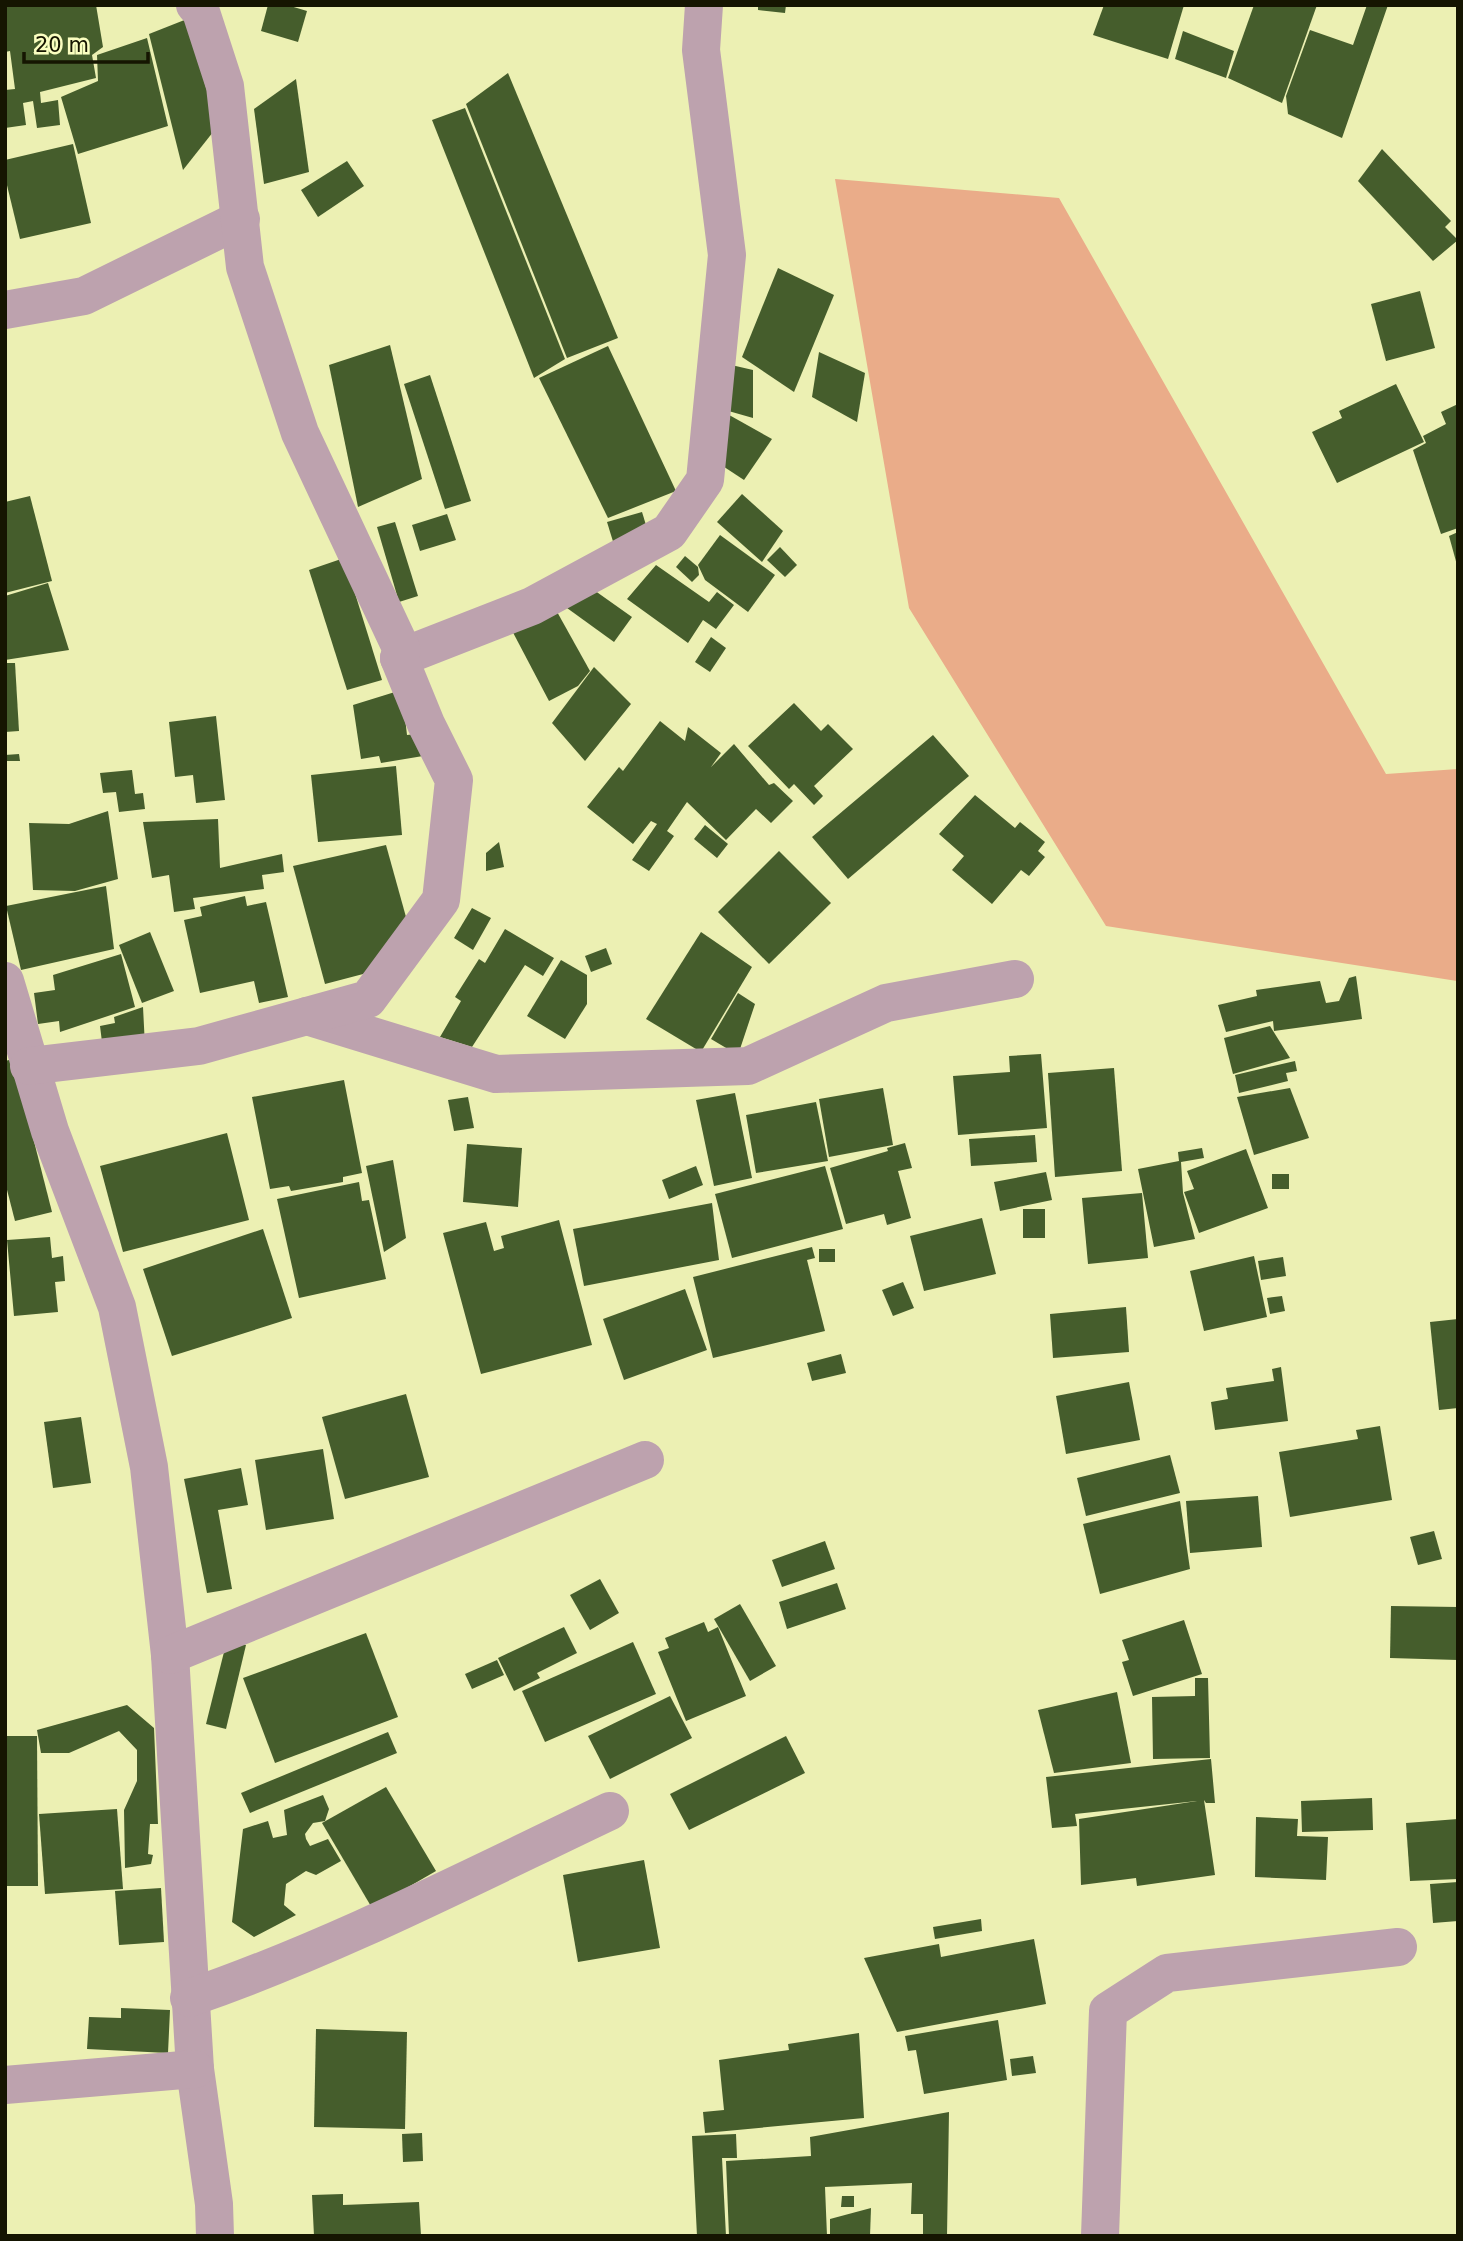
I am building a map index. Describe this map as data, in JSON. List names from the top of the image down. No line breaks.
{"scale_bar":"20 m"}
